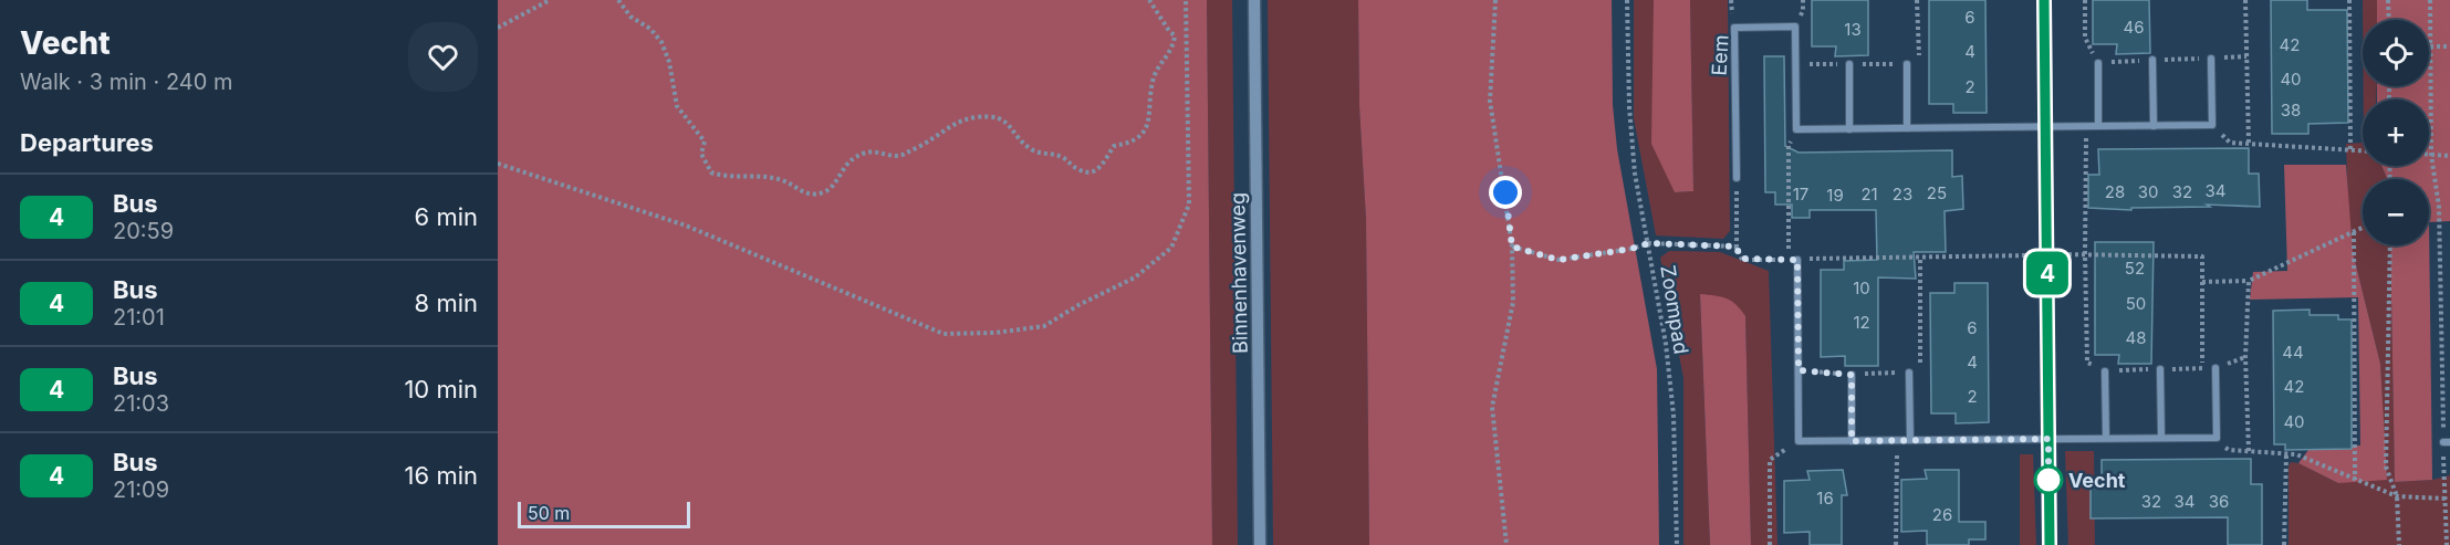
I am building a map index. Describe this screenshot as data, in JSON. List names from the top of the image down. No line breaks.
{"streets":{"street":["Eem","Binnenhavenweg"],"path":["Zoompad"]},"places":["Vecht"],"lines":["bus line 4"],"house_numbers":["6","46","13","42","4","40","2","38","34","28","30","32","25","17","21","23","19","52","10","50","12","6","48","44","4","42","2","40","16","32","34","36","26"],"scale_bar":"50 m","page":{"heading":[["Vecht","Walk · 3 min · 240 m"],"Departures"],"on_map":"4","map_buttons":["+","−"],"list":[{"mark":"4","name":"Bus","note":"20:59","value":"6 min"},{"mark":"4","name":"Bus","note":"21:01","value":"8 min"},{"mark":"4","name":"Bus","note":"21:03","value":"10 min"},{"mark":"4","name":"Bus","note":"21:09","value":"16 min"}],"scale":"50 m"}}
